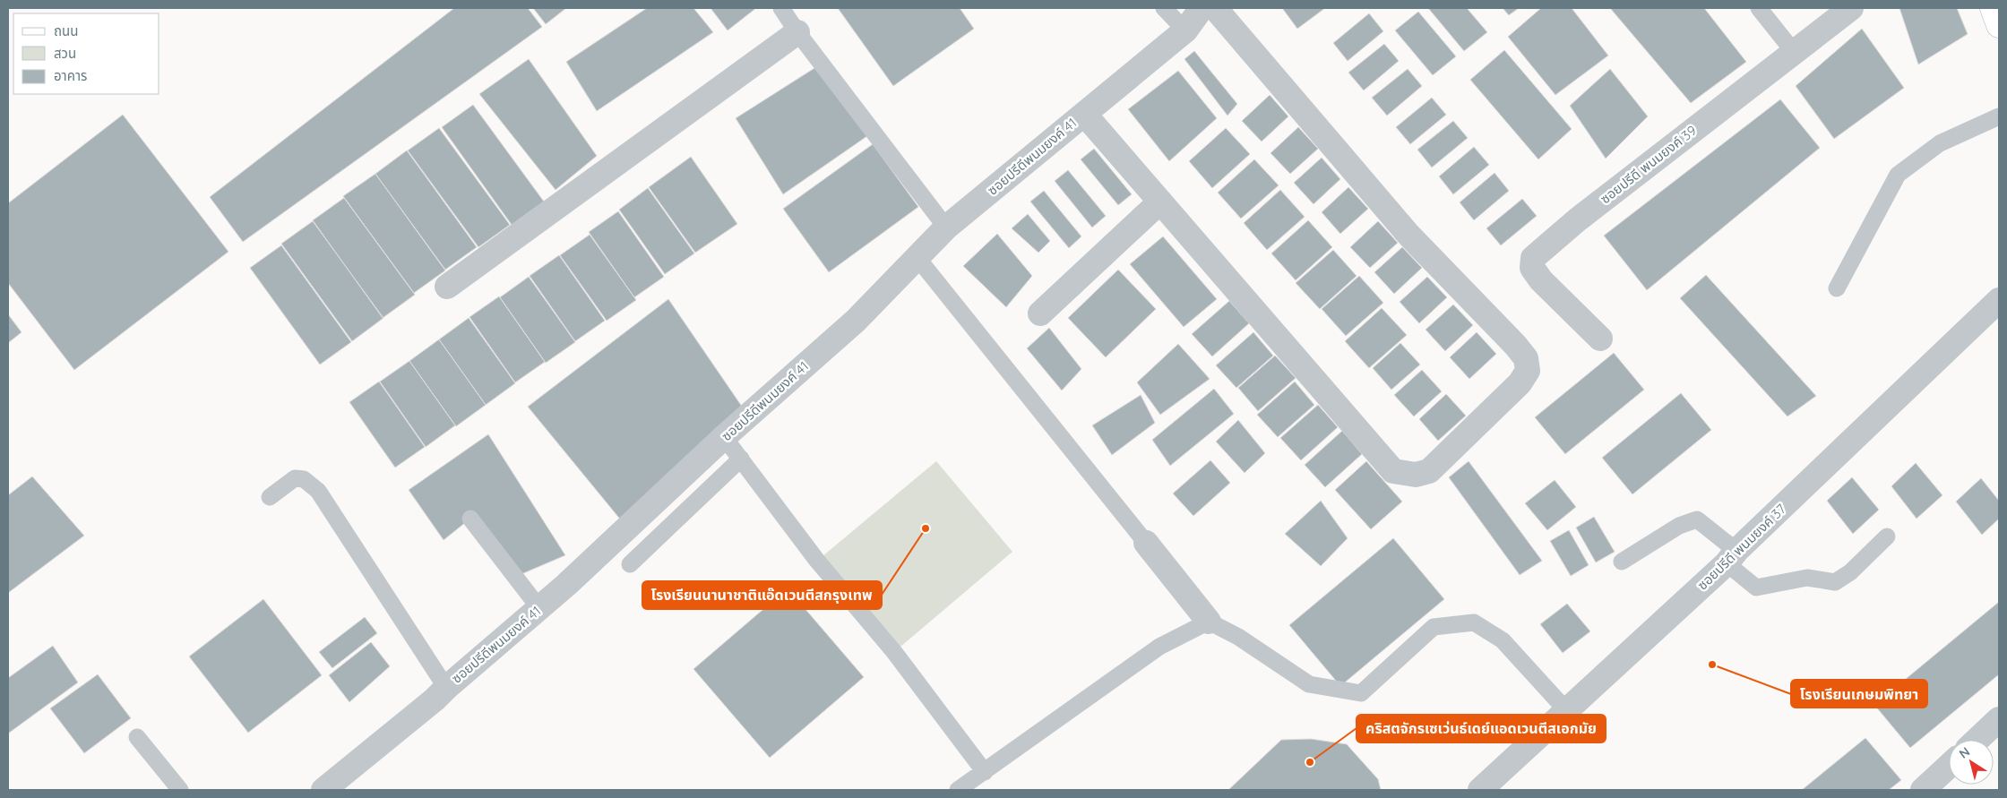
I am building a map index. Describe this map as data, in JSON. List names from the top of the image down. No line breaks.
{"streets":{"street":["ซอยปรีดีพนมยงค์ 41","ซอยปรีดี พนมยงค์ 39","ซอยปรีดี พนมยงค์ 37"]},"places":["โรงเรียนนานาชาติแอ๊ดเวนตีสกรุงเทพ","โรงเรียนเกษมพิทยา","คริสตจักรเซเว่นธ์เดย์แอดเวนตีสเอกมัย"],"legend":["ถนน","สวน","อาคาร"],"north":"top left"}
